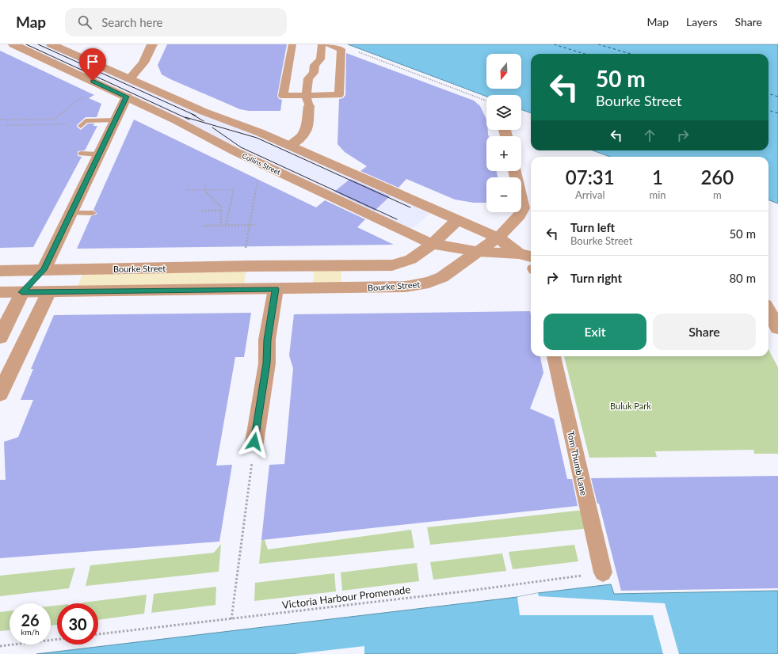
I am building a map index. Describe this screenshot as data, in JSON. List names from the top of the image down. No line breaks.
{"streets":{"street":["Collins Street","Bourke Street","Tom Thumb Lane"],"path":["Victoria Harbour Promenade"]},"crossings":[["Collins Street","Bourke Street"],["Tom Thumb Lane","Victoria Harbour Promenade"]],"parks":["Buluk Park"],"north":"bottom","page":{"header":"Map","search":"Search here","nav":["Map","Layers","Share"],"map_buttons":["+","−"],"turn":["50 m","Bourke Street"],"eta":["07:31","Arrival","1","min","260","m"],"list":[{"name":"Turn left","note":"Bourke Street","value":"50 m"},{"name":"Turn right","value":"80 m"}],"buttons":["Exit","Share"],"speed":"26 km/h","limit":"30"}}
